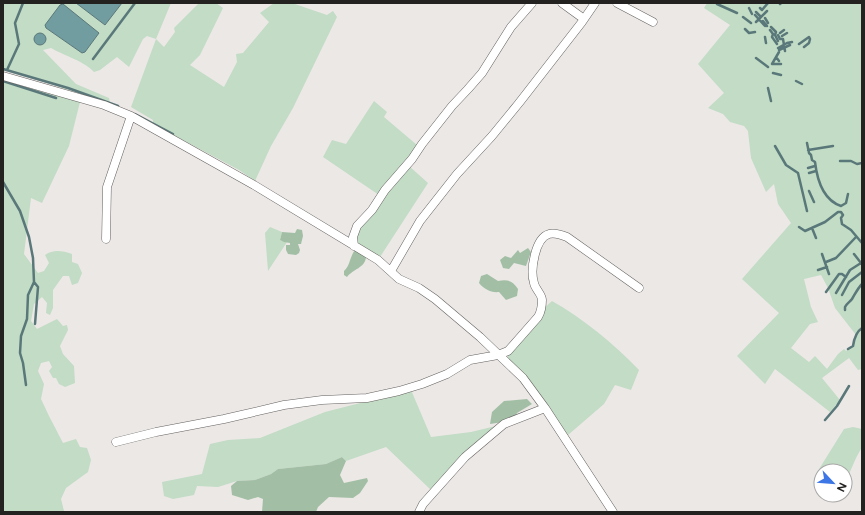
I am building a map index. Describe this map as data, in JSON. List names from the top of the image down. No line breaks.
{"north":"bottom right"}
